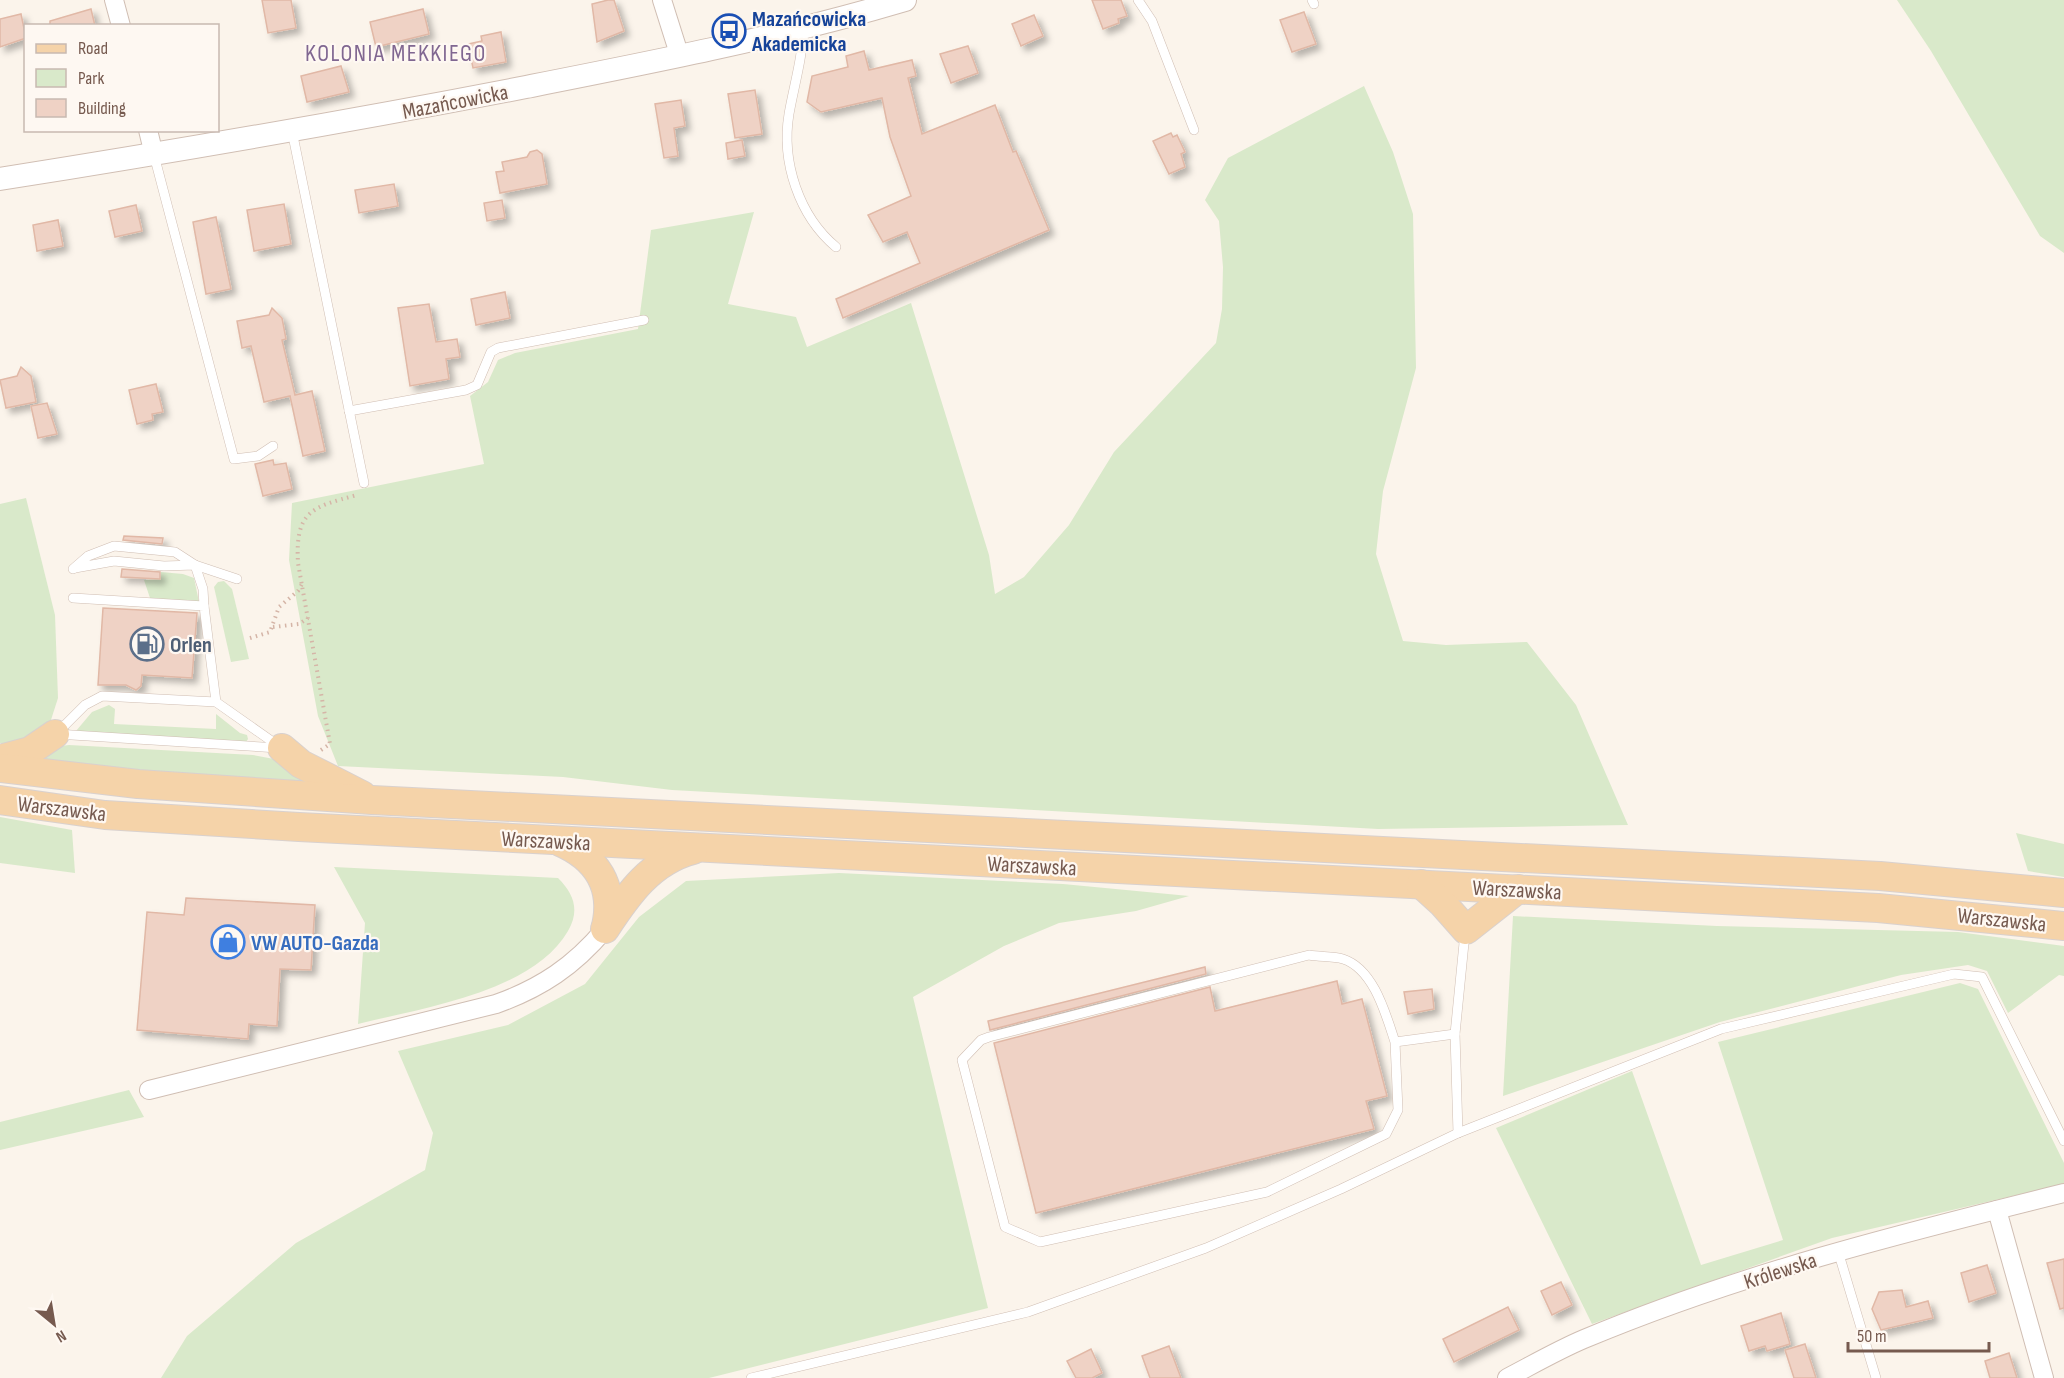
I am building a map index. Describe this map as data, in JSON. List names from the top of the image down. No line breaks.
{"streets":{"main road":["Warszawska"],"street":["Mazańcowicka","Królewska"]},"districts":["KOLONIA MEKKIEGO"],"places":{"bus stop":["Mazańcowicka Akademicka"],"fuel station":["Orlen"],"shop":["VW AUTO-Gazda"]},"legend":["Road","Park","Building"],"scale_bar":"50 m","north":"bottom right"}
